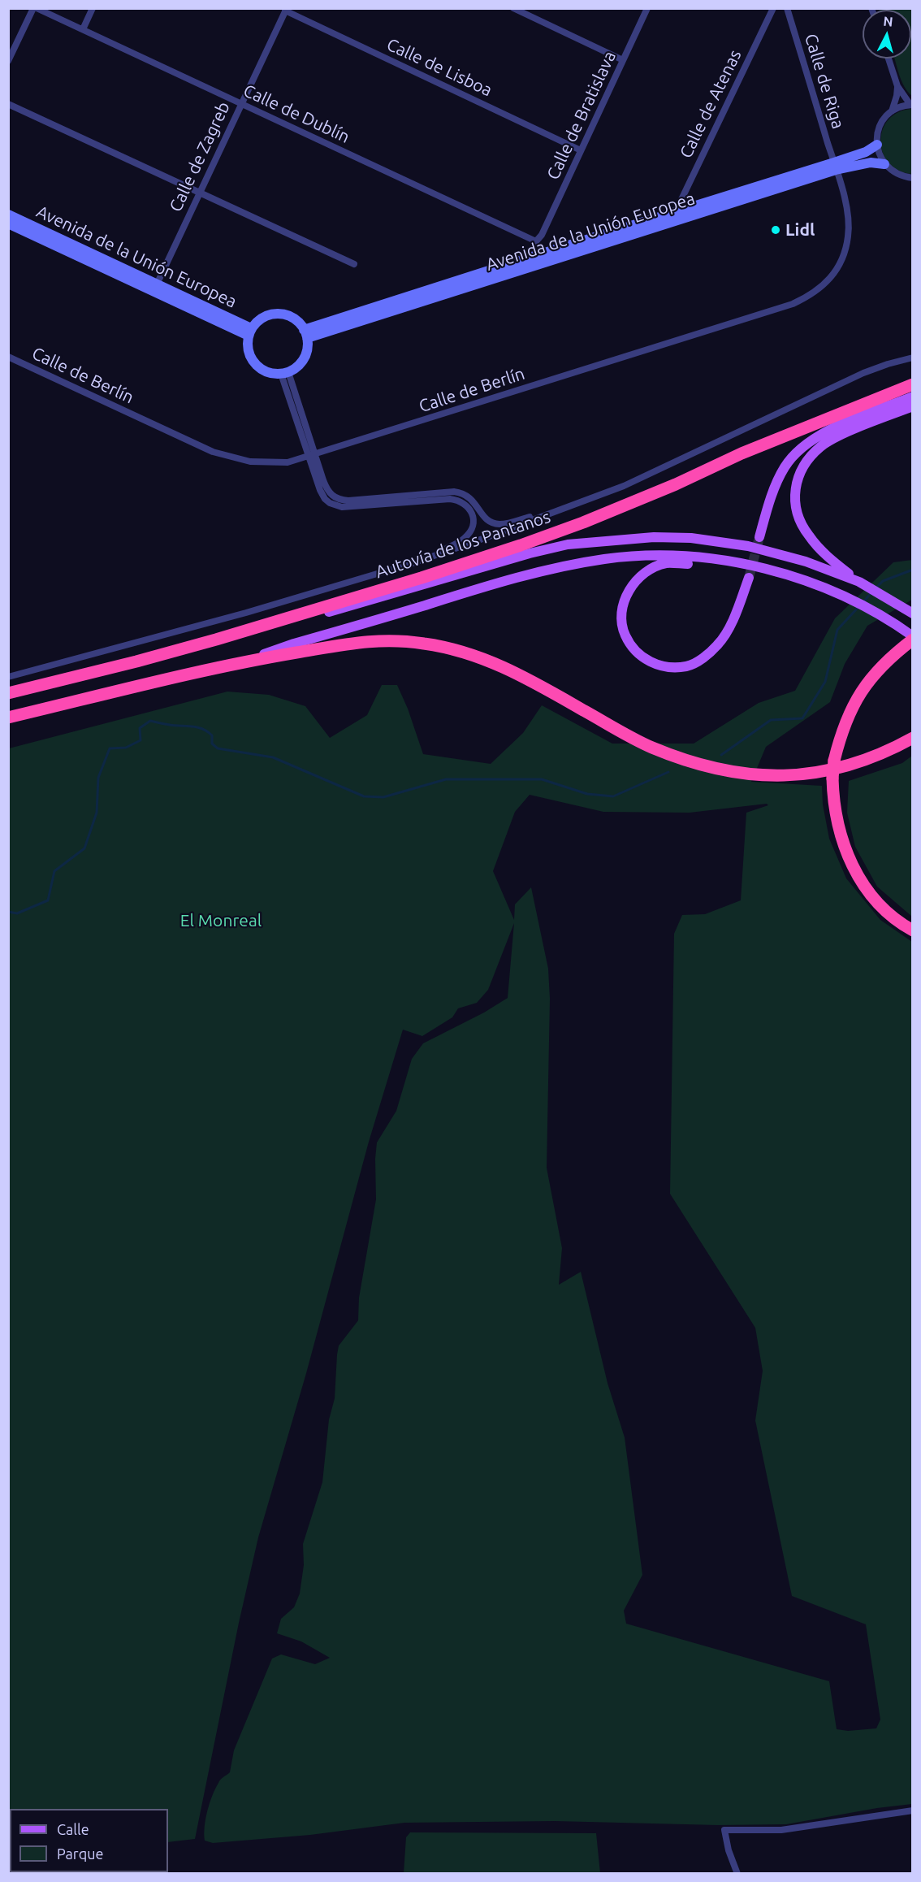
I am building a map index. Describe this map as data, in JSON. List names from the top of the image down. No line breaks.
{"streets":{"highway":["Autovía de los Pantanos"],"street":["Calle de Lisboa","Calle de Riga","Calle de Atenas","Calle de Dublín","Calle de Bratislava","Calle de Zagreb","Avenida de la Unión Europea","Calle de Berlín"]},"crossings":[["Calle de Lisboa","Calle de Bratislava"],["Calle de Lisboa","Calle de Zagreb"],["Calle de Riga","Avenida de la Unión Europea"],["Calle de Riga","Calle de Berlín"],["Calle de Atenas","Avenida de la Unión Europea"],["Calle de Dublín","Calle de Bratislava"],["Calle de Dublín","Calle de Zagreb"],["Calle de Dublín","Avenida de la Unión Europea"],["Calle de Bratislava","Avenida de la Unión Europea"],["Calle de Zagreb","Avenida de la Unión Europea"],["Avenida de la Unión Europea","Calle de Berlín"]],"parks":["El Monreal"],"places":["Lidl"],"legend":["Calle","Parque"],"north":"top"}
